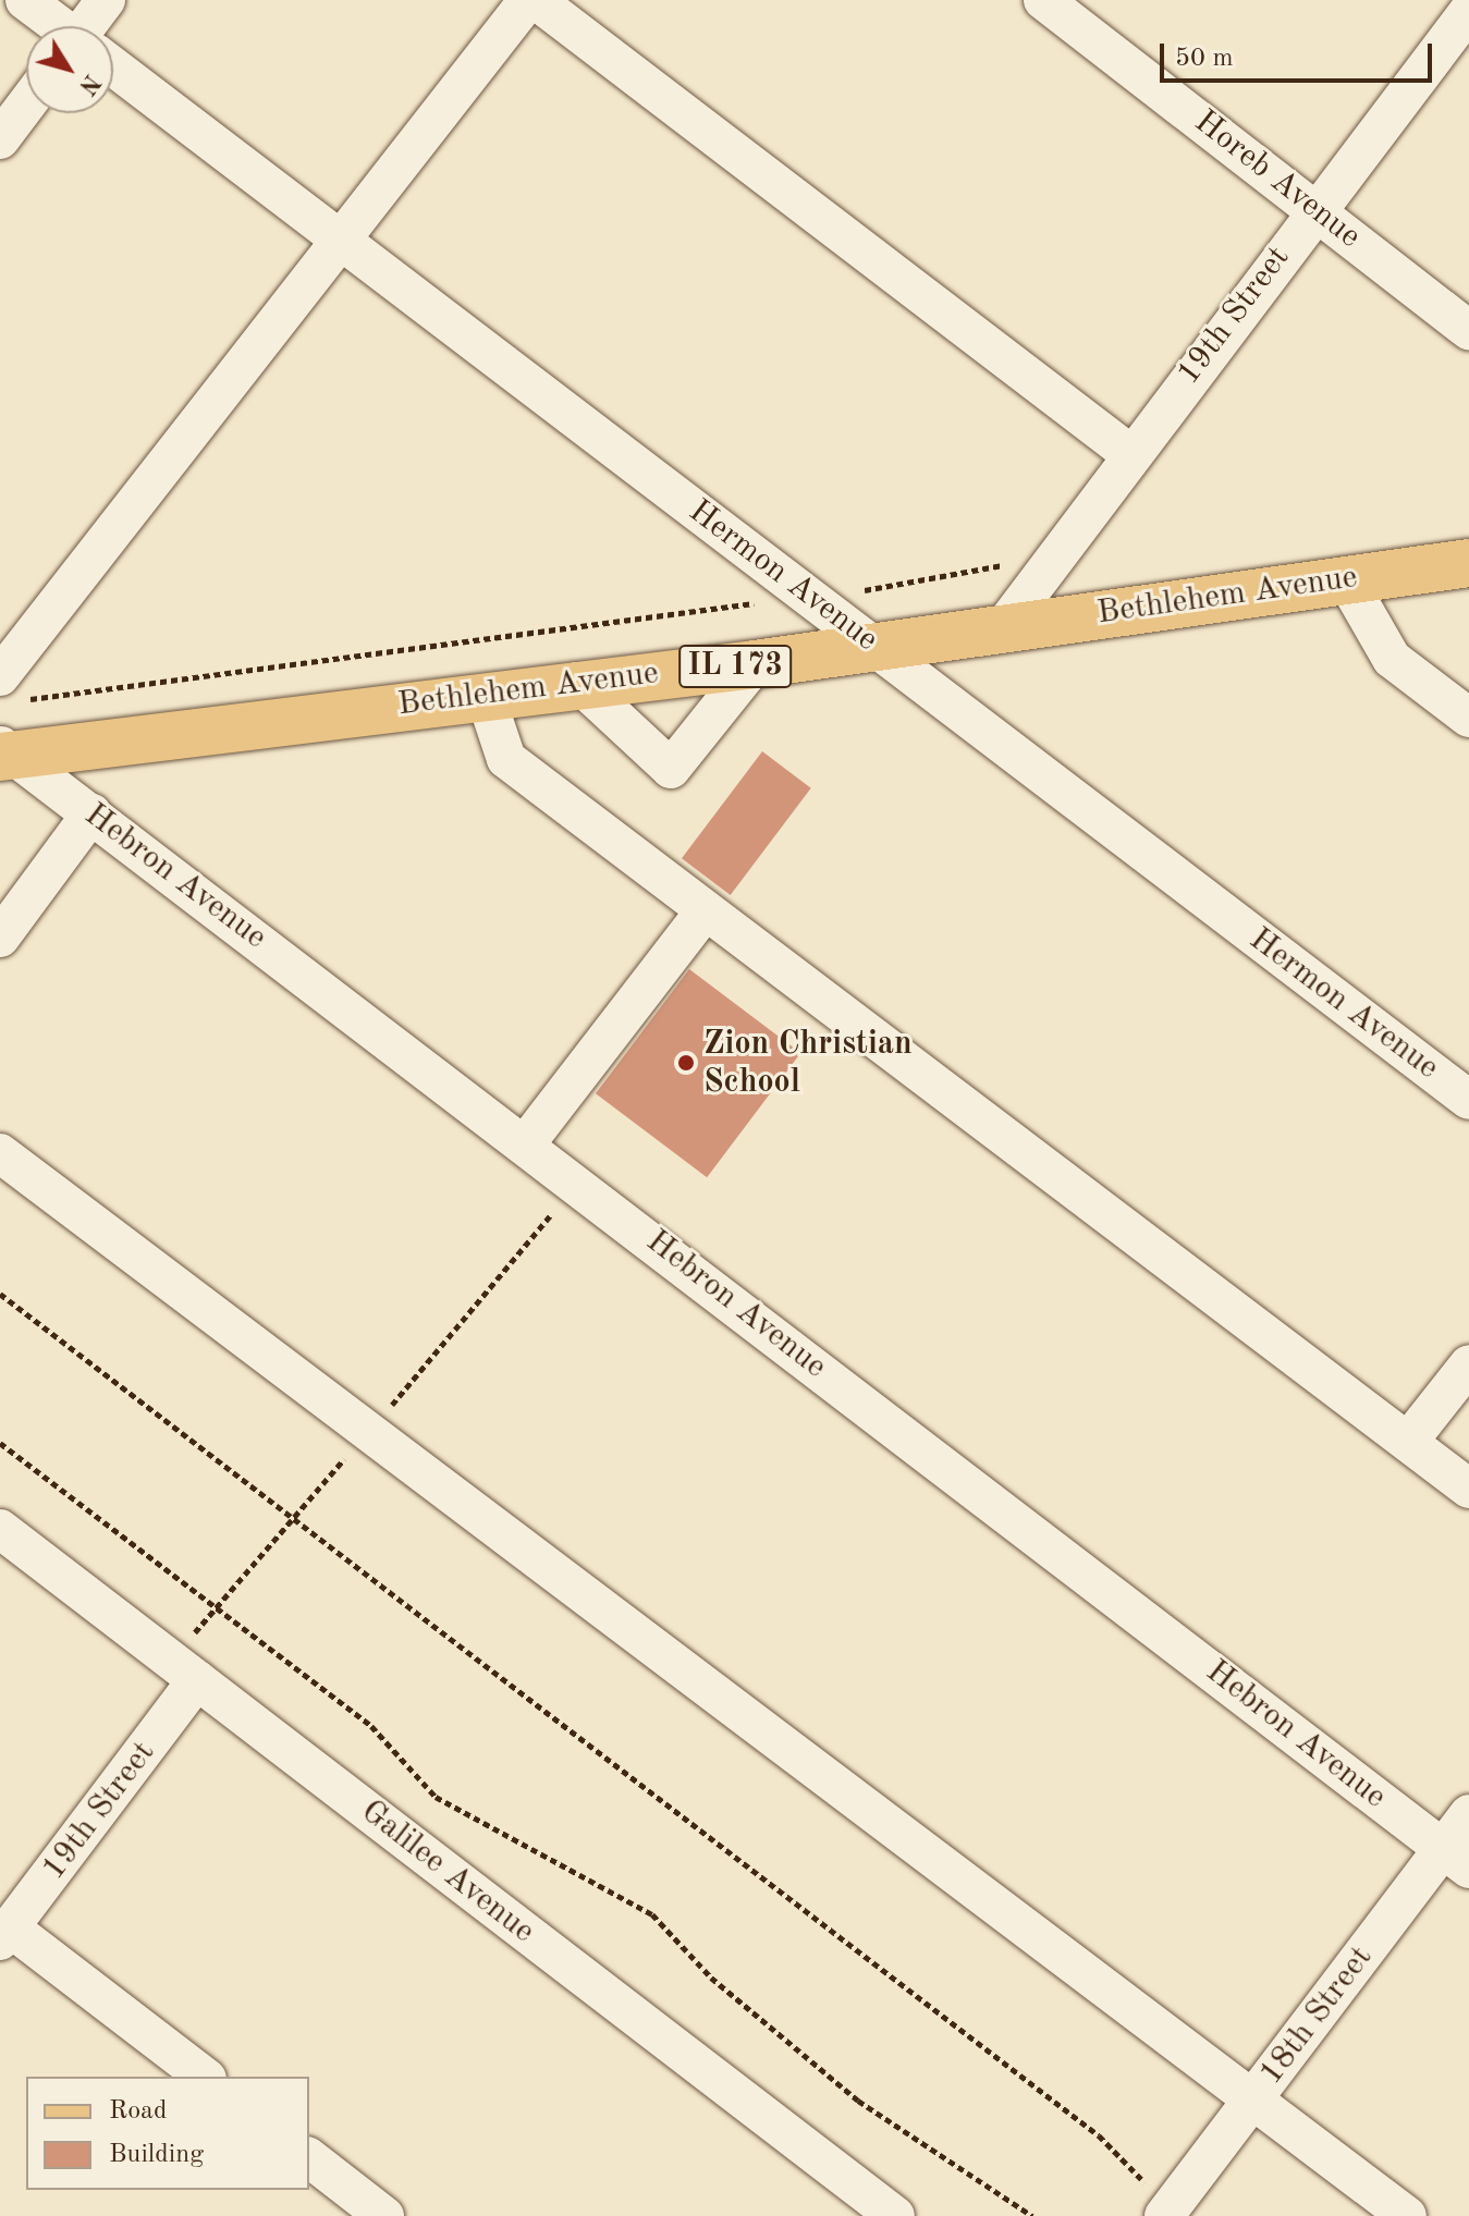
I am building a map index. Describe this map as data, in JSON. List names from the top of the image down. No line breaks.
{"streets":{"main road":["Bethlehem Avenue","IL 173"],"street":["Horeb Avenue","19th Street","Hermon Avenue","Hebron Avenue","Galilee Avenue","18th Street"]},"crossings":[["Horeb Avenue","19th Street"],["19th Street","Bethlehem Avenue"],["19th Street","Galilee Avenue"],["Hermon Avenue","Bethlehem Avenue"],["Bethlehem Avenue","Hebron Avenue"],["Hebron Avenue","18th Street"]],"places":["Zion Christian School"],"legend":["Road","Building"],"scale_bar":"50 m","north":"bottom right"}
